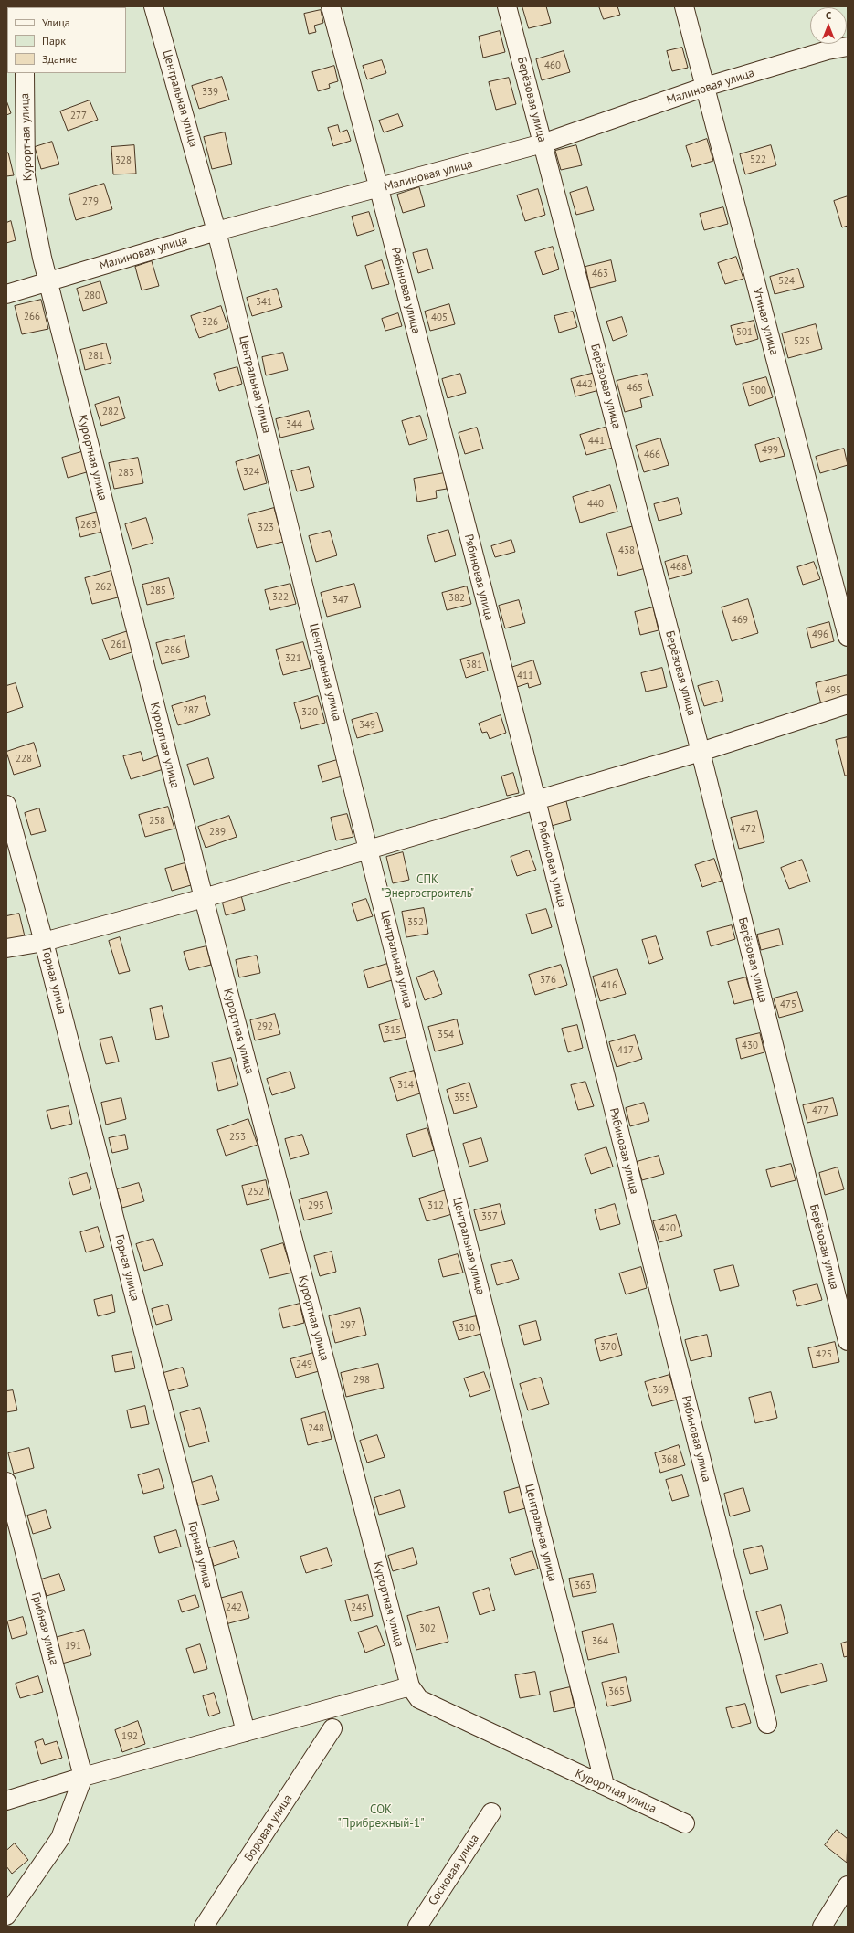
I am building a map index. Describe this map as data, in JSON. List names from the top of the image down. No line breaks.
{"streets":{"street":["Малиновая улица","Центральная улица","Берёзовая улица","Курортная улица","Рябиновая улица","Утиная улица","Горная улица","Грибная улица","Боровая улица","Сосновая улица"]},"crossings":[["Малиновая улица","Центральная улица"],["Малиновая улица","Берёзовая улица"],["Малиновая улица","Курортная улица"],["Малиновая улица","Рябиновая улица"],["Малиновая улица","Утиная улица"],["Центральная улица","Курортная улица"]],"parks":["СПК \"Энергостроитель\"","СОК \"Прибрежный-1\""],"house_numbers":["460","339","277","522","328","279","463","524","280","341","266","405","326","501","525","281","442","465","500","282","344","441","499","466","324","283","440","263","323","438","468","262","285","322","382","347","469","496","261","286","321","381","411","495","287","320","349","228","258","472","289","352","376","416","475","292","315","354","430","417","314","355","477","253","252","295","312","357","420","297","310","370","425","249","298","369","248","368","363","242","245","302","364","191","365","192"],"legend":["Улица","Парк","Здание"],"north":"top"}
